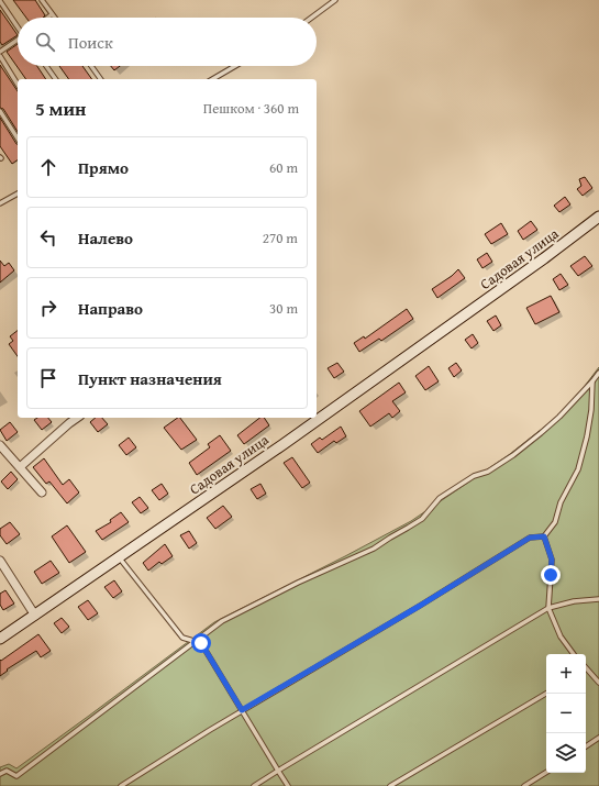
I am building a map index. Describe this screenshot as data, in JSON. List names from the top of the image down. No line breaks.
{"streets":{"main road":["Садовая улица"]},"page":{"search":"Поиск","heading":["5 мин","Пешком · 360 m"],"list":[["Прямо","60 m"],["Налево","270 m"],["Направо","30 m"],"Пункт назначения"],"map_buttons":["+","−"]}}
